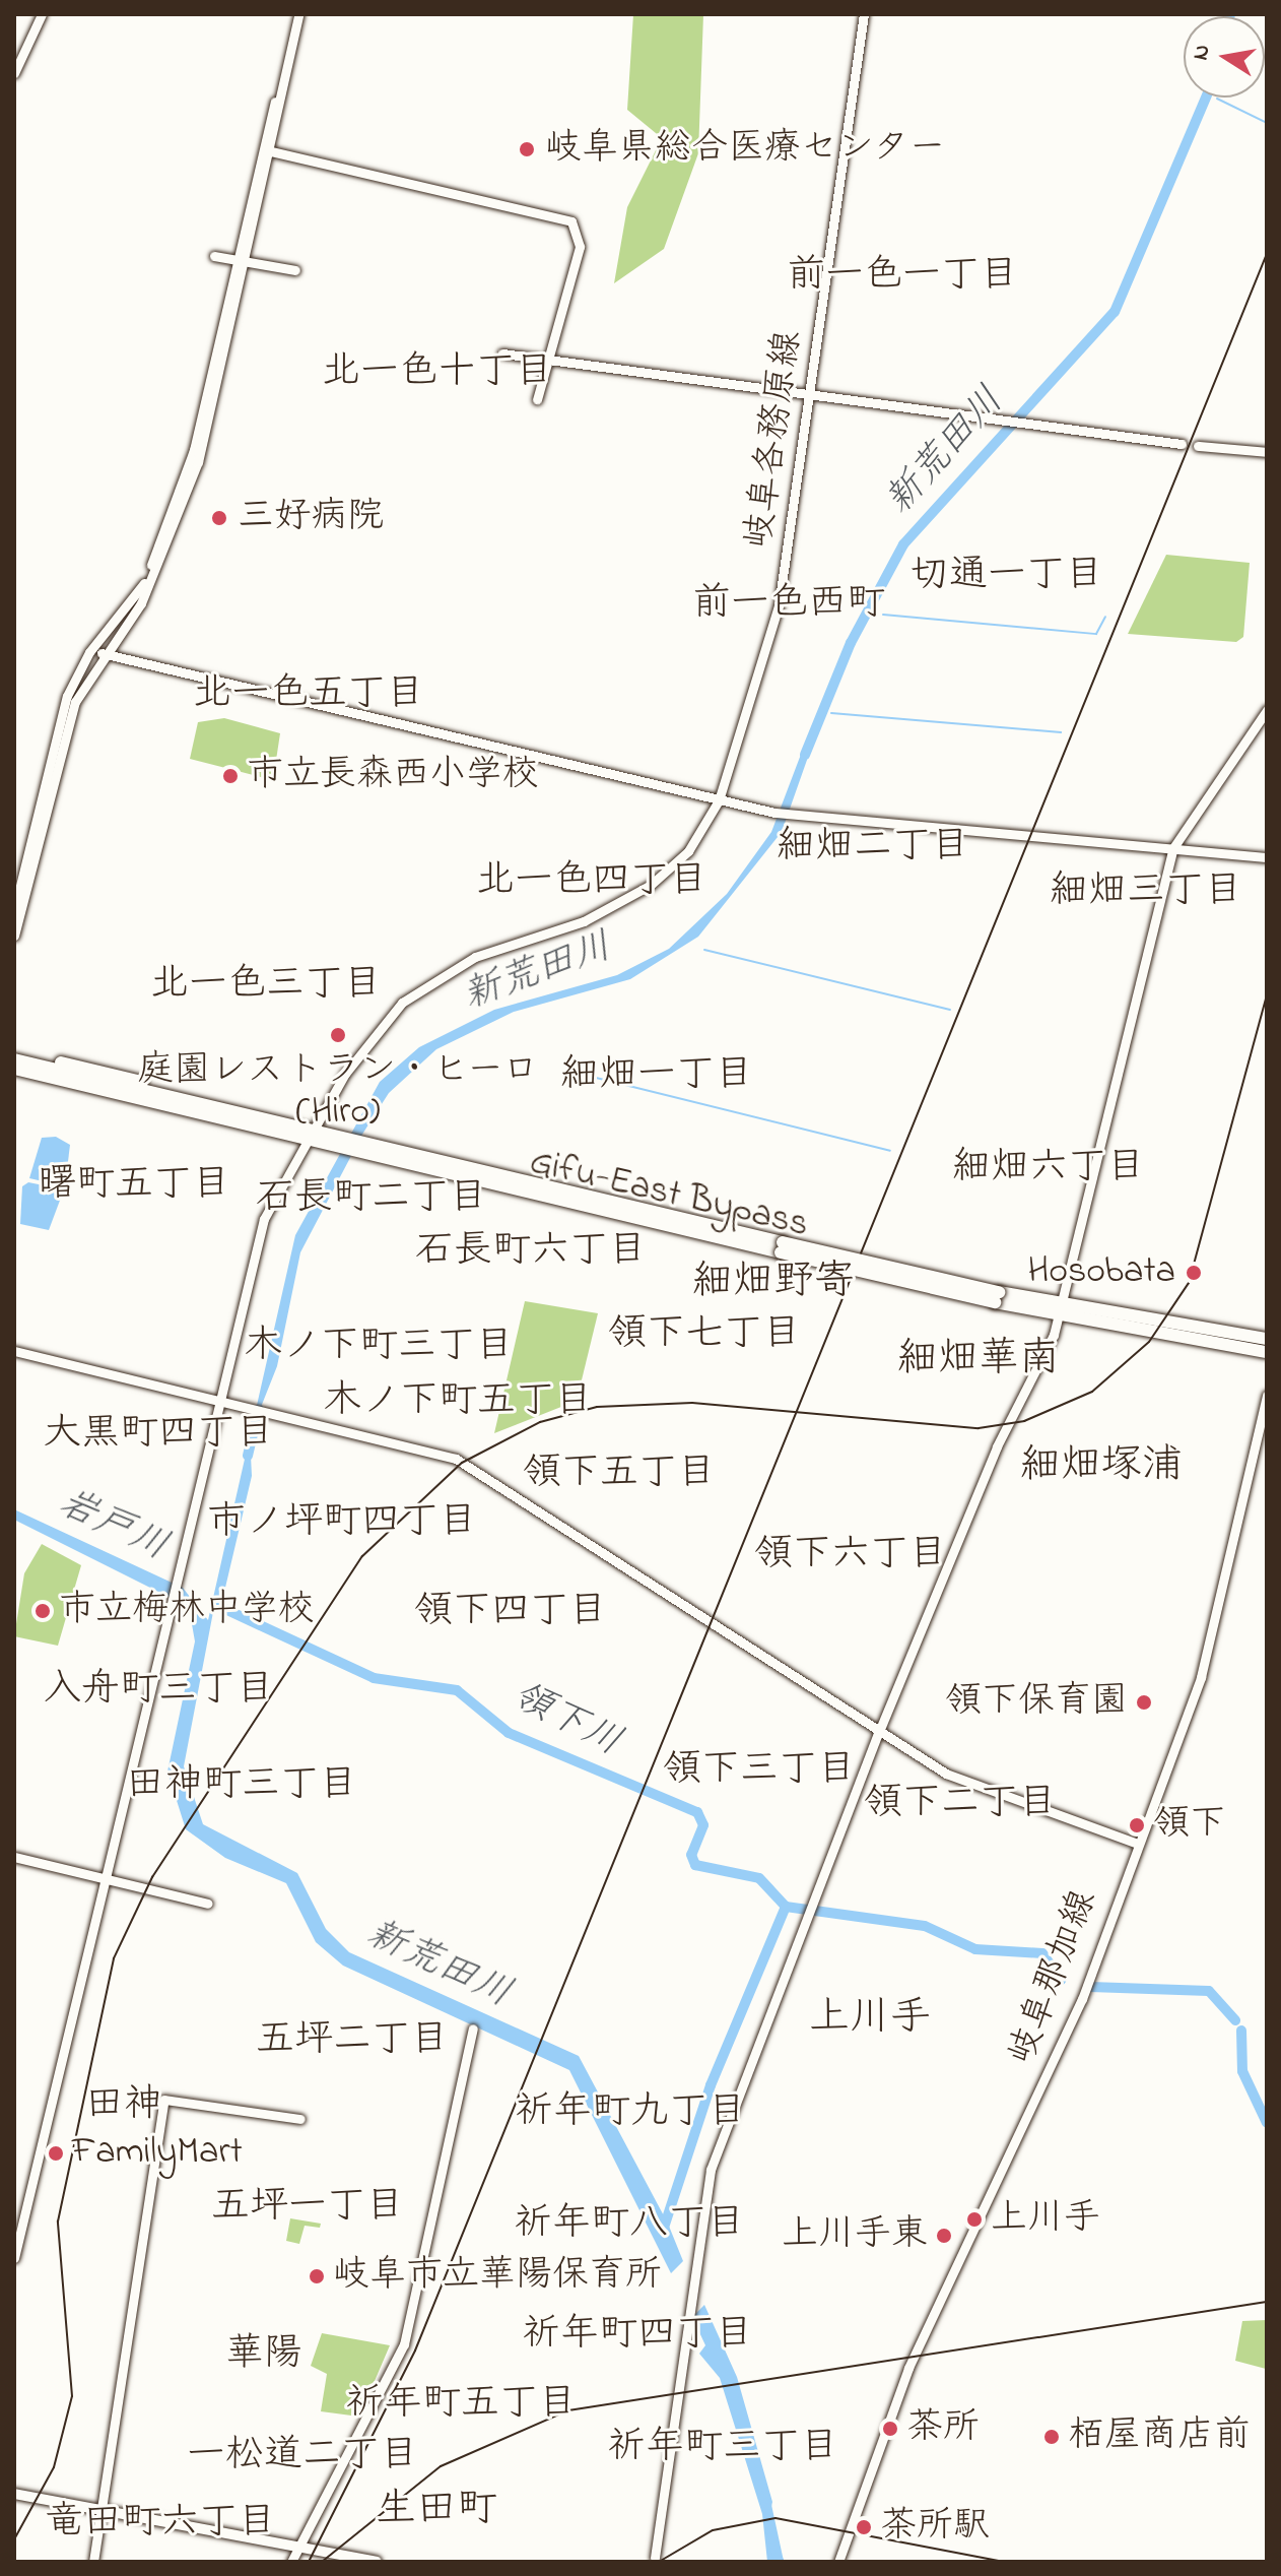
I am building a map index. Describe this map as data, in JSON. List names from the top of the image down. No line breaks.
{"streets":{"highway":["Gifu-East Bypass"],"street":["岐阜各務原線","岐阜那加線"]},"crossings":[["岐阜各務原線","Gifu-East Bypass"]],"districts":["前一色一丁目","北一色十丁目","切通一丁目","前一色西町","北一色五丁目","細畑二丁目","北一色四丁目","細畑三丁目","北一色三丁目","細畑一丁目","細畑六丁目","曙町五丁目","石長町二丁目","石長町六丁目","細畑野寄","領下七丁目","木ノ下町三丁目","細畑華南","木ノ下町五丁目","大黒町四丁目","細畑塚浦","領下五丁目","市ノ坪町四丁目","領下六丁目","領下四丁目","入舟町三丁目","領下三丁目","田神町三丁目","領下二丁目","上川手","五坪二丁目","田神","祈年町九丁目","五坪一丁目","祈年町八丁目","祈年町四丁目","華陽","祈年町五丁目","祈年町三丁目","一松道二丁目","生田町","竜田町六丁目"],"water":["新荒田川","岩戸川","領下川"],"places":["岐阜県総合医療センター","三好病院","市立長森西小学校","庭園レストラン・ヒーロ (Hiro)","Hosobata","市立梅林中学校","領下保育園","領下","FamilyMart","上川手","上川手東","岐阜市立華陽保育所","茶所","栢屋商店前","茶所駅"],"north":"left"}
